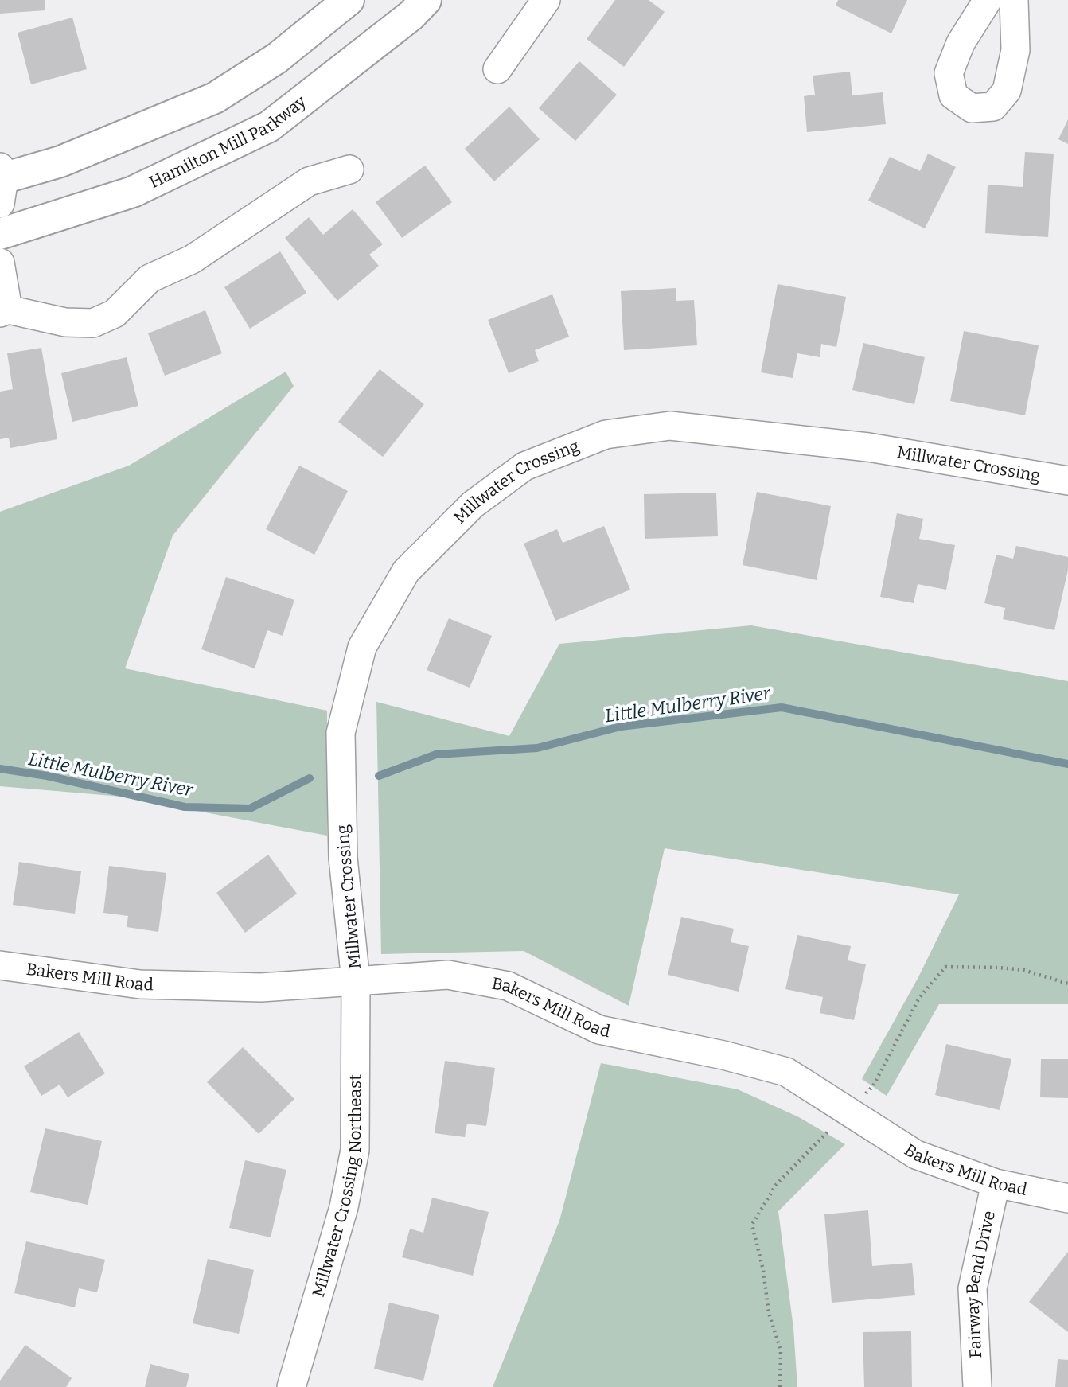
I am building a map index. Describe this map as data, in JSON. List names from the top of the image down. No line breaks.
{"streets":{"street":["Hamilton Mill Parkway","Millwater Crossing","Bakers Mill Road","Millwater Crossing Northeast","Fairway Bend Drive"]},"crossings":[["Millwater Crossing","Bakers Mill Road"],["Millwater Crossing","Millwater Crossing Northeast"],["Bakers Mill Road","Millwater Crossing Northeast"],["Bakers Mill Road","Fairway Bend Drive"]],"water":["Little Mulberry River"]}
